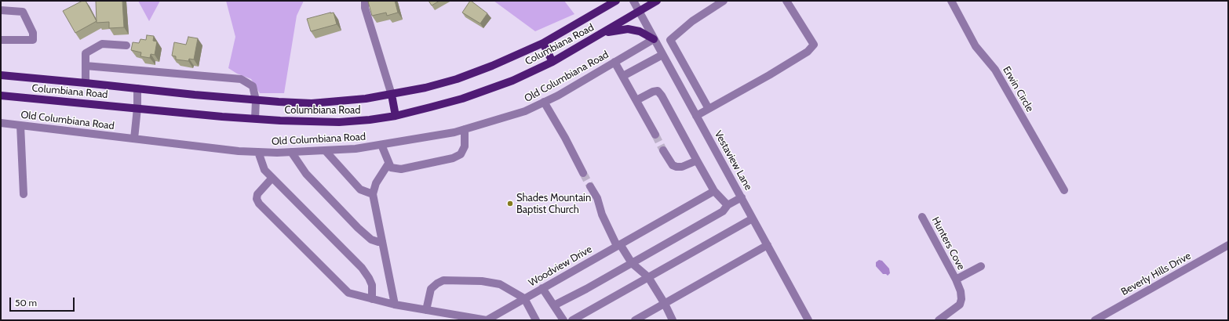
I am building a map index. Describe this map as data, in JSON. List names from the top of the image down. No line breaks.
{"streets":{"main road":["Columbiana Road"],"street":["Old Columbiana Road","Erwin Circle","Vestaview Lane","Hunters Cove","Woodview Drive","Beverly Hills Drive"]},"crossings":[["Columbiana Road","Vestaview Lane"],["Old Columbiana Road","Vestaview Lane"]],"places":["Shades Mountain Baptist Church"],"scale_bar":"50 m"}
